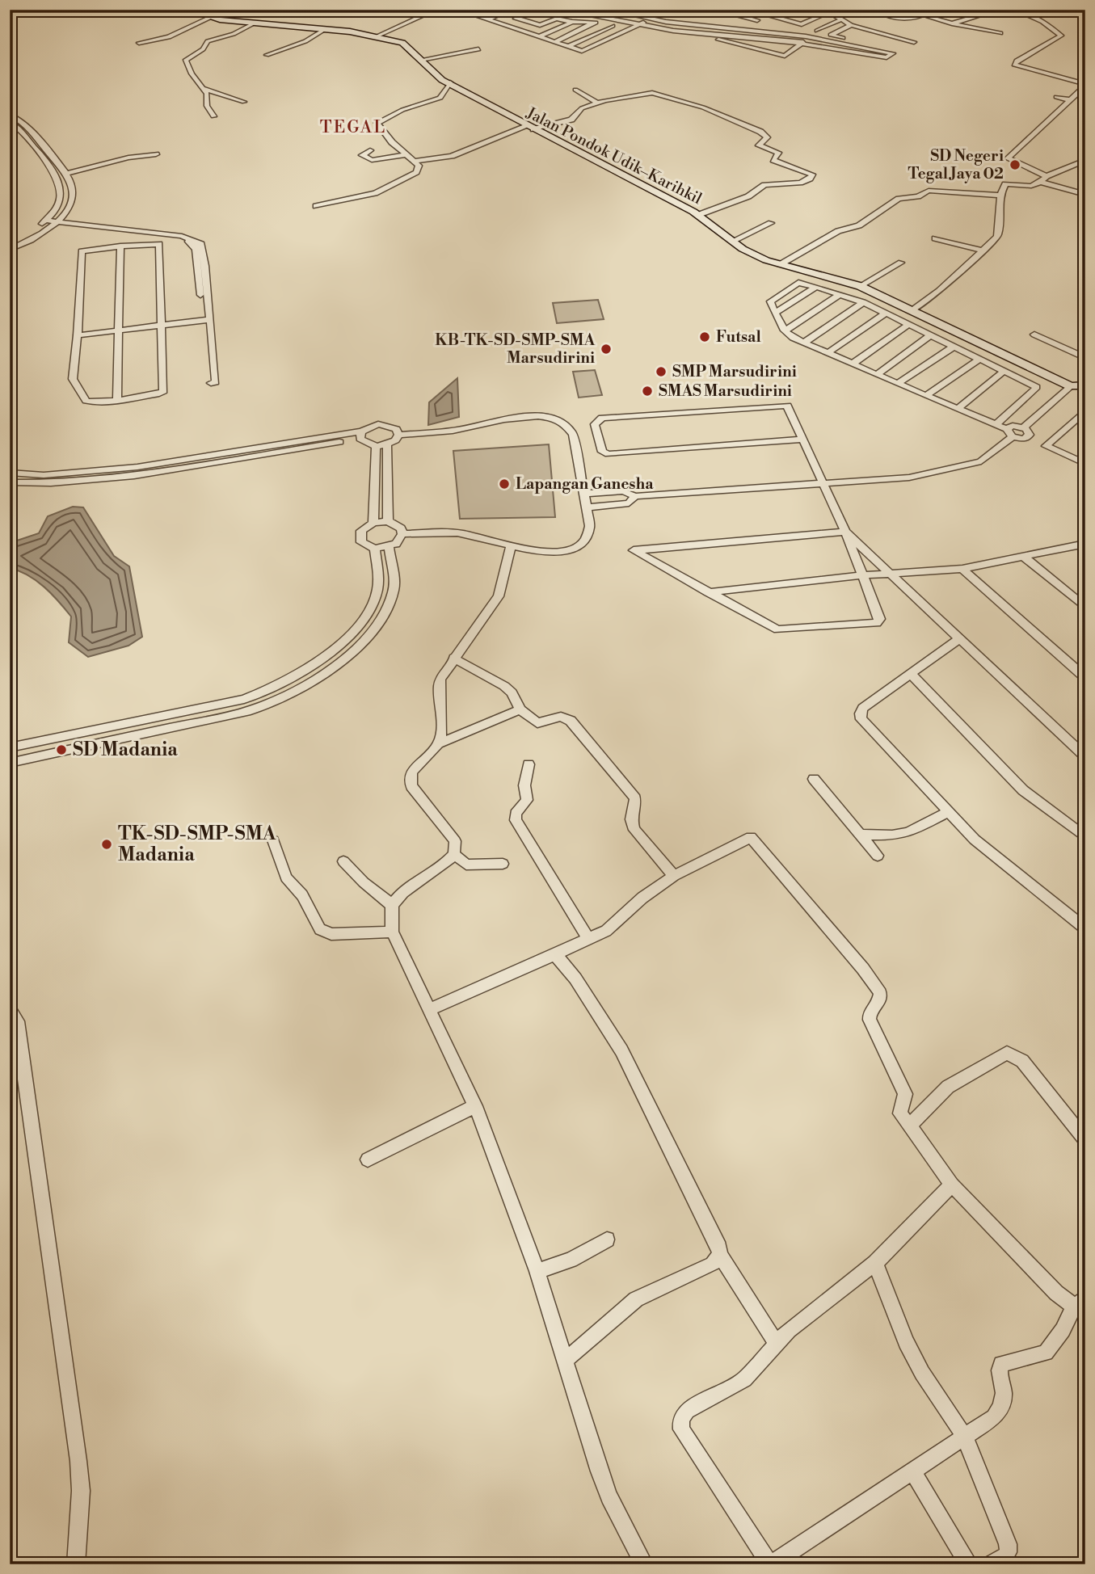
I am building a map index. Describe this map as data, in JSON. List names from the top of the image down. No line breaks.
{"streets":{"street":["Jalan Pondok Udik–Karihkil"]},"districts":["TEGAL"],"places":["SD Negeri Tegal Jaya 02","Futsal","KB-TK-SD-SMP-SMA Marsudirini","SMP Marsudirini","SMAS Marsudirini","Lapangan Ganesha","SD Madania","TK-SD-SMP-SMA Madania"]}
